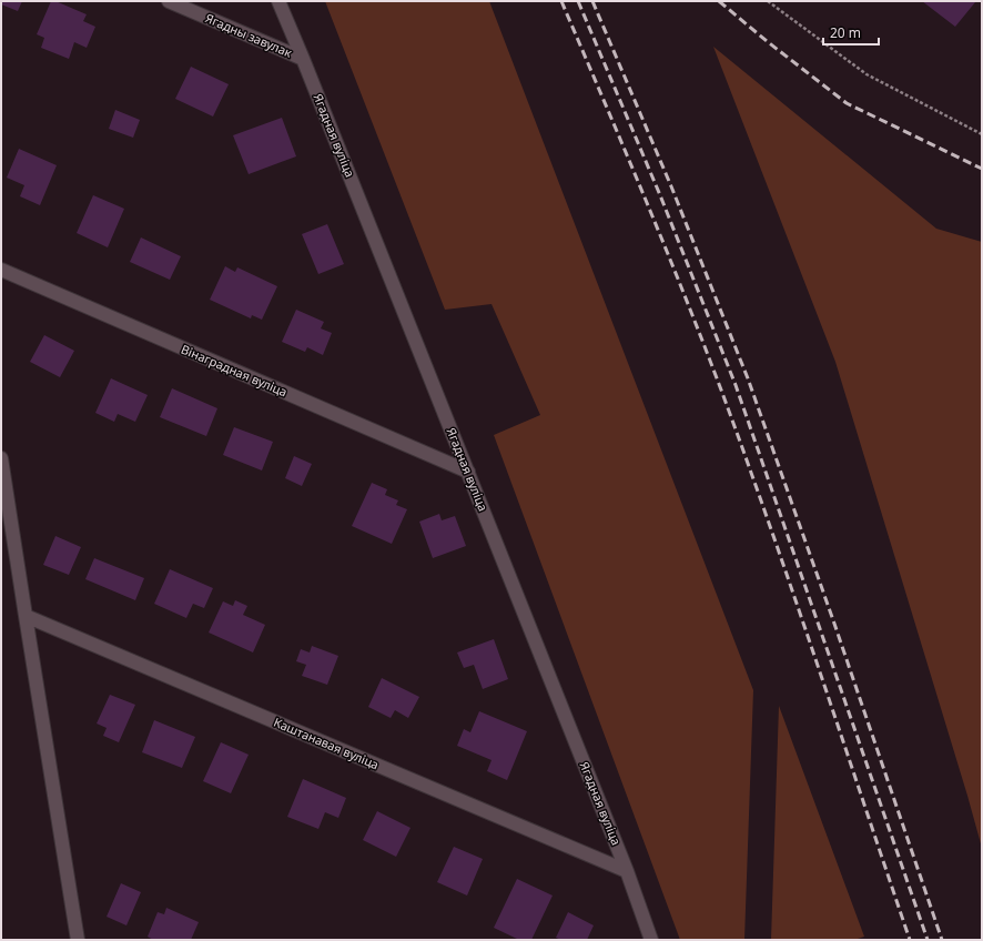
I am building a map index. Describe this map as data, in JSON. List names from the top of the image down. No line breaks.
{"streets":{"street":["Ягадны завулак","Ягадная вуліца","Вінаградная вуліца","Каштанавая вуліца"]},"crossings":[["Ягадны завулак","Ягадная вуліца"],["Ягадная вуліца","Вінаградная вуліца"],["Ягадная вуліца","Каштанавая вуліца"]],"scale_bar":"20 m"}
